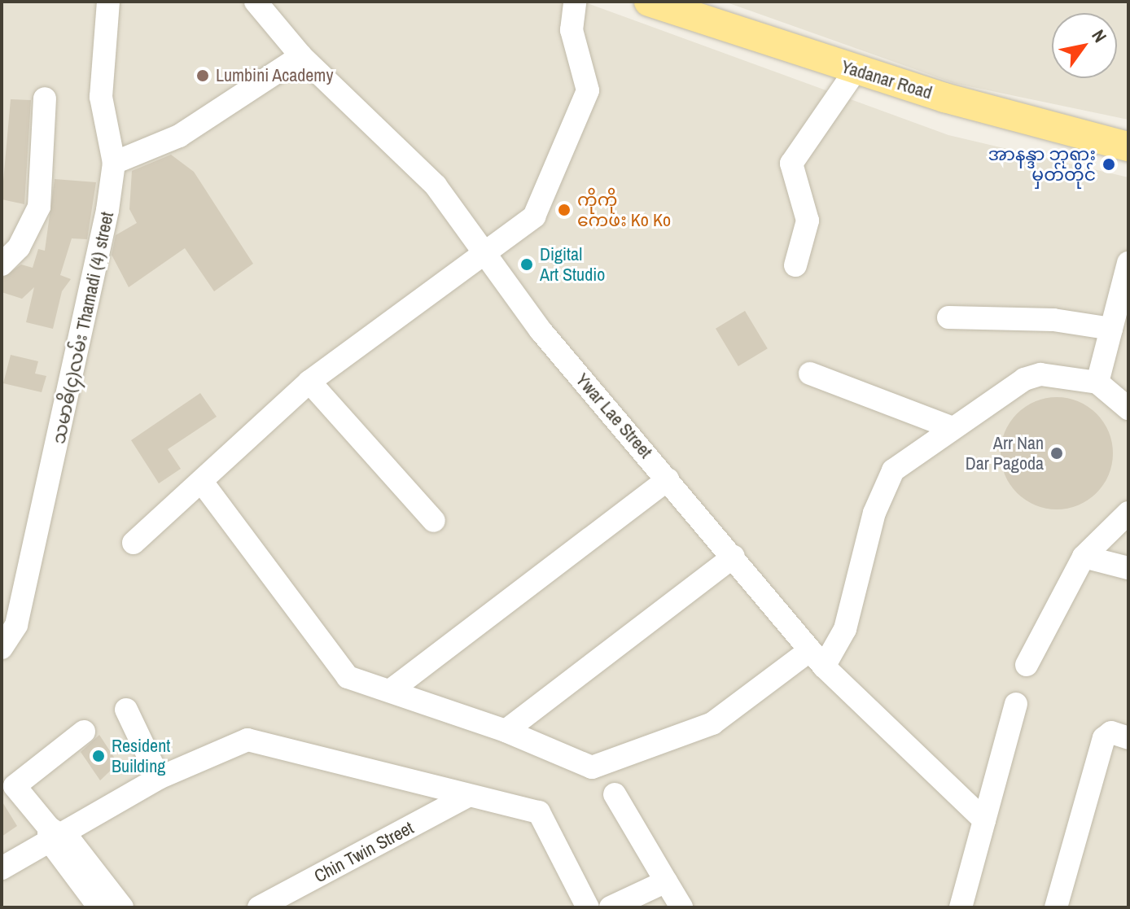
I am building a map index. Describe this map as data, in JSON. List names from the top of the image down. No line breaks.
{"streets":{"main road":["Yadanar Road"],"street":["သမာဓိ(၄)လမ်း Thamadi (4) street","Ywar Lae Street","Chin Twin Street"]},"places":["Lumbini Academy","အာနန္ဒာ ဘုရား မှတ်တိုင်","ကိုကို ကေဖး Ko Ko","Digital Art Studio","Arr Nan Dar Pagoda","Resident Building"],"north":"top right"}
